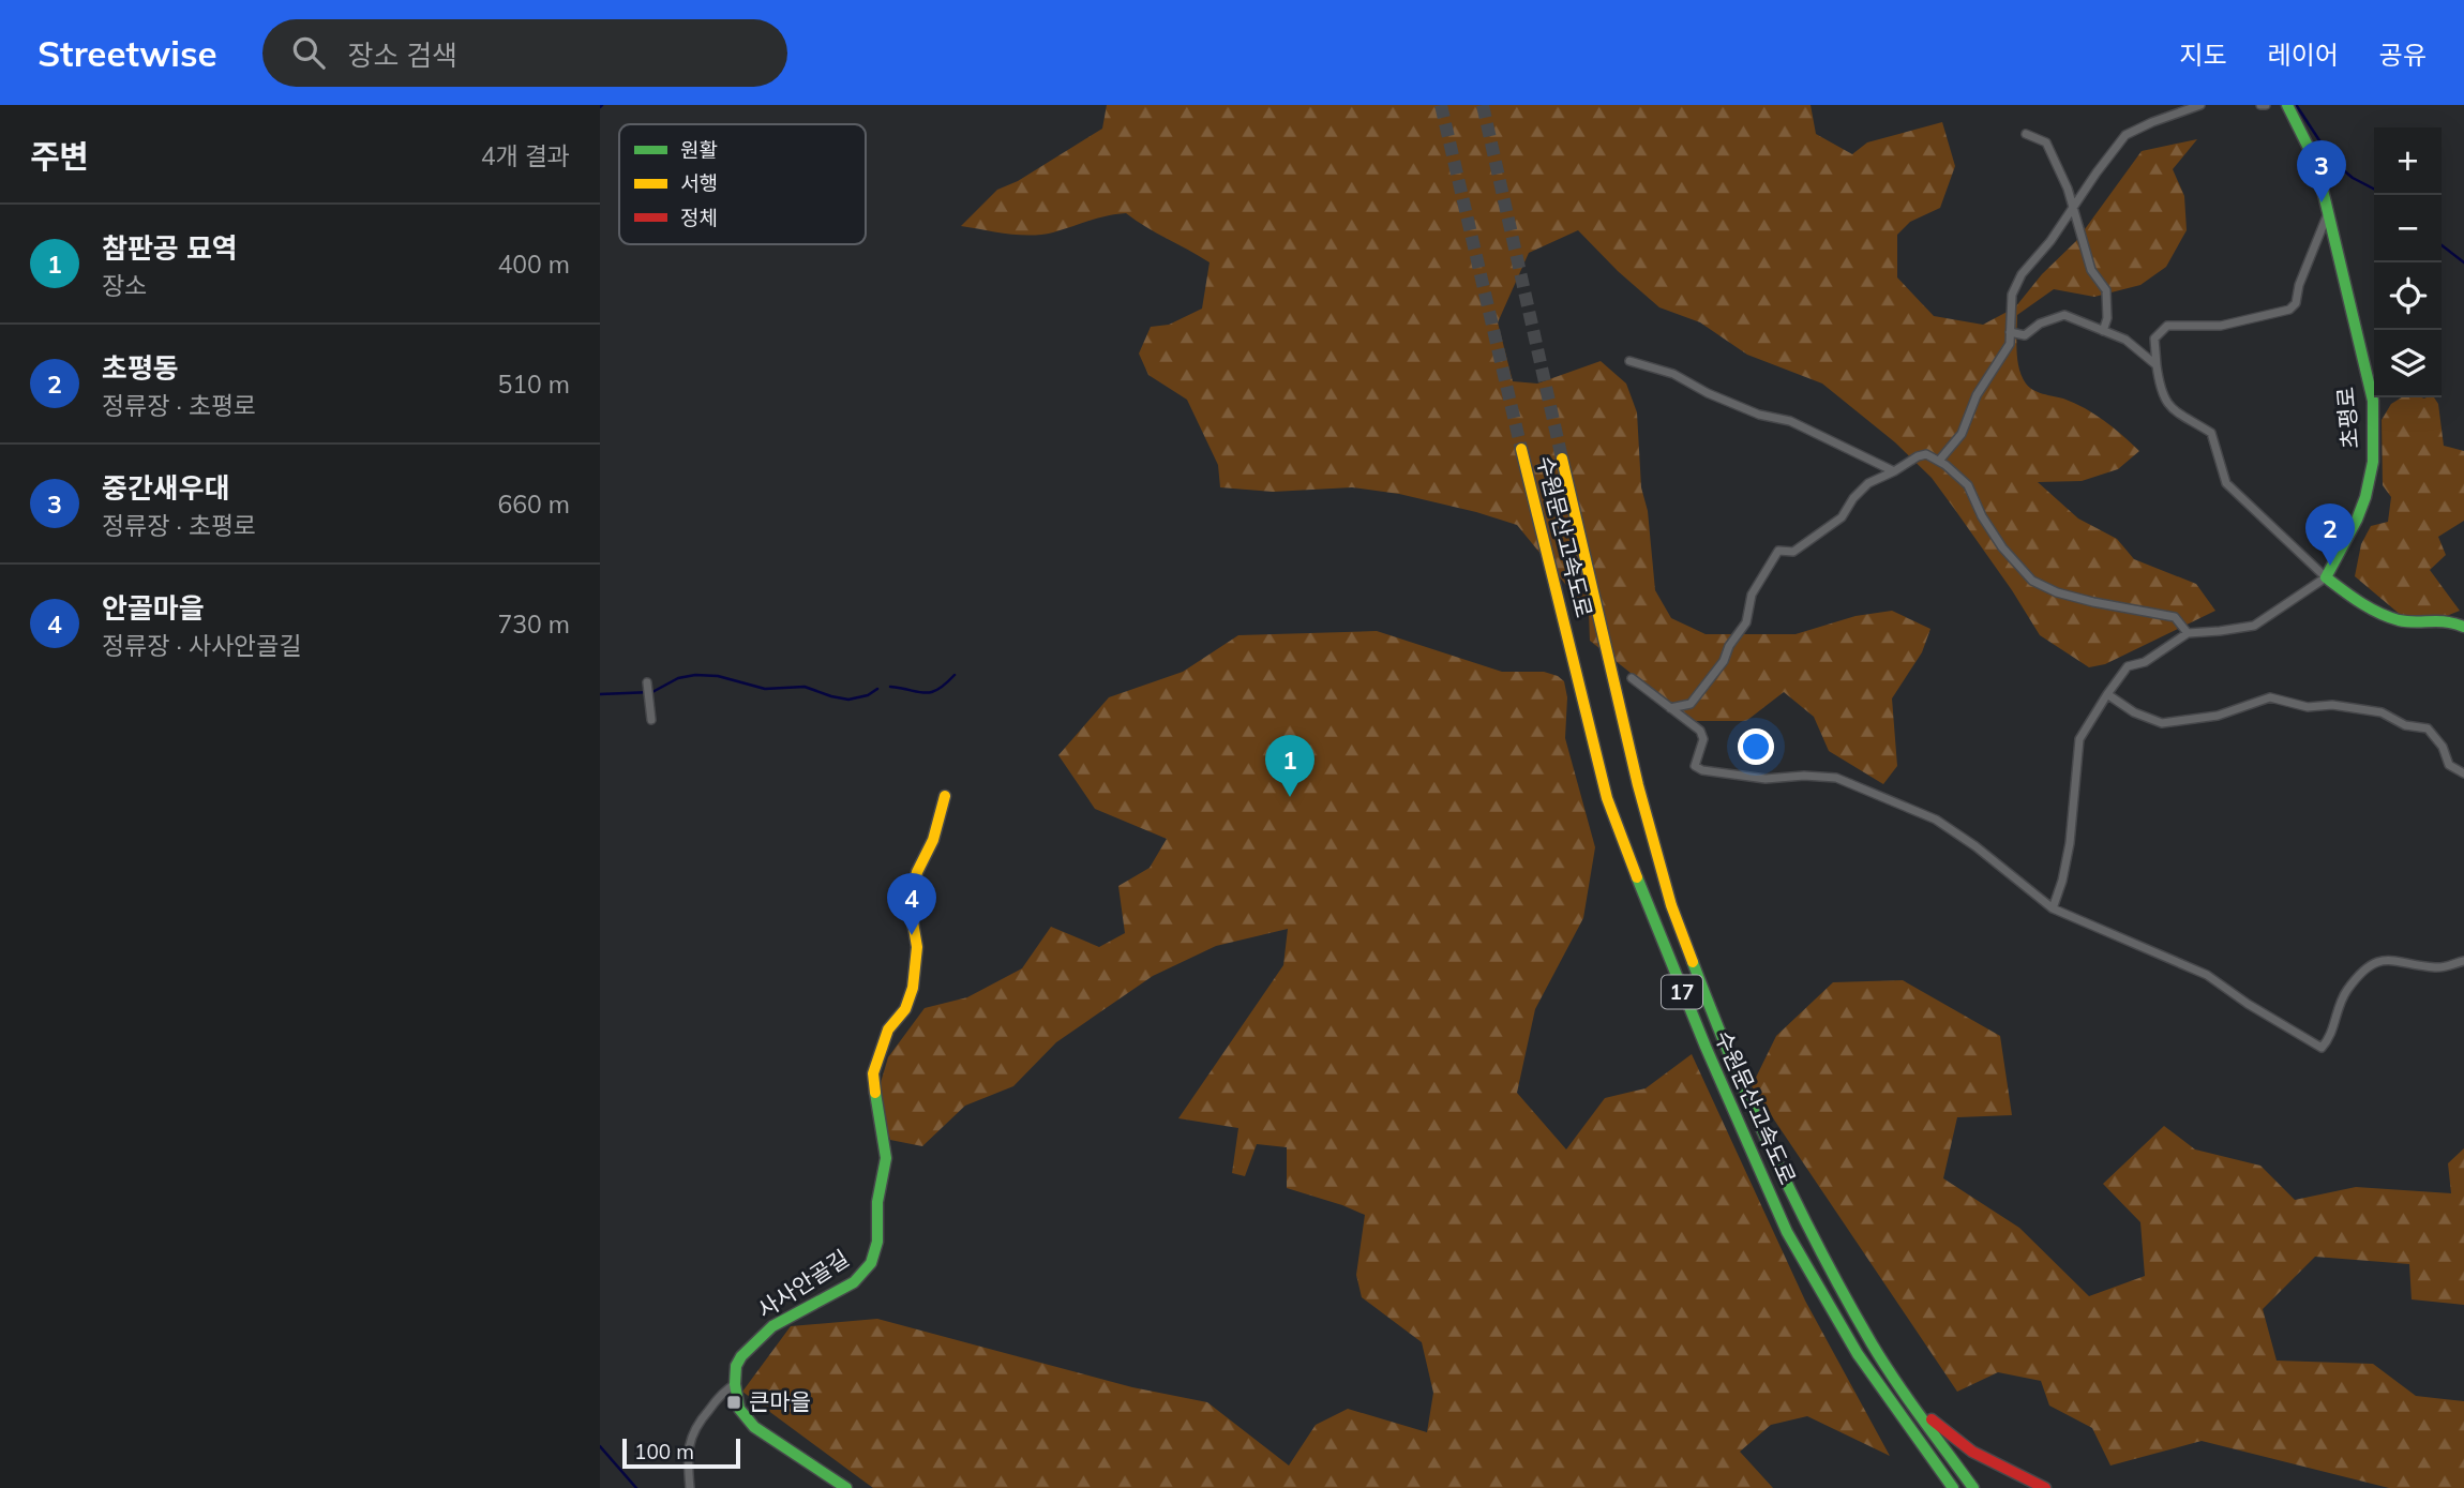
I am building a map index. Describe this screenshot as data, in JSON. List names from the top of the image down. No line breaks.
{"streets":{"main road":["초평로","수원문산고속도로","17","사사안골길"]},"places":{"transit":["큰마을"]},"legend":["원활","서행","정체"],"scale_bar":"100 m","page":{"header":"Streetwise","search":"장소 검색","nav":["지도","레이어","공유"],"heading":["주변","4개 결과"],"map_buttons":["+","−"],"pins":["3","2","1","4"],"list":[{"mark":"1","name":"참판공 묘역","note":"장소","value":"400 m"},{"mark":"2","name":"초평동","note":"정류장 · 초평로","value":"510 m"},{"mark":"3","name":"중간새우대","note":"정류장 · 초평로","value":"660 m"},{"mark":"4","name":"안골마을","note":"정류장 · 사사안골길","value":"730 m"}],"scale":"100 m"}}
